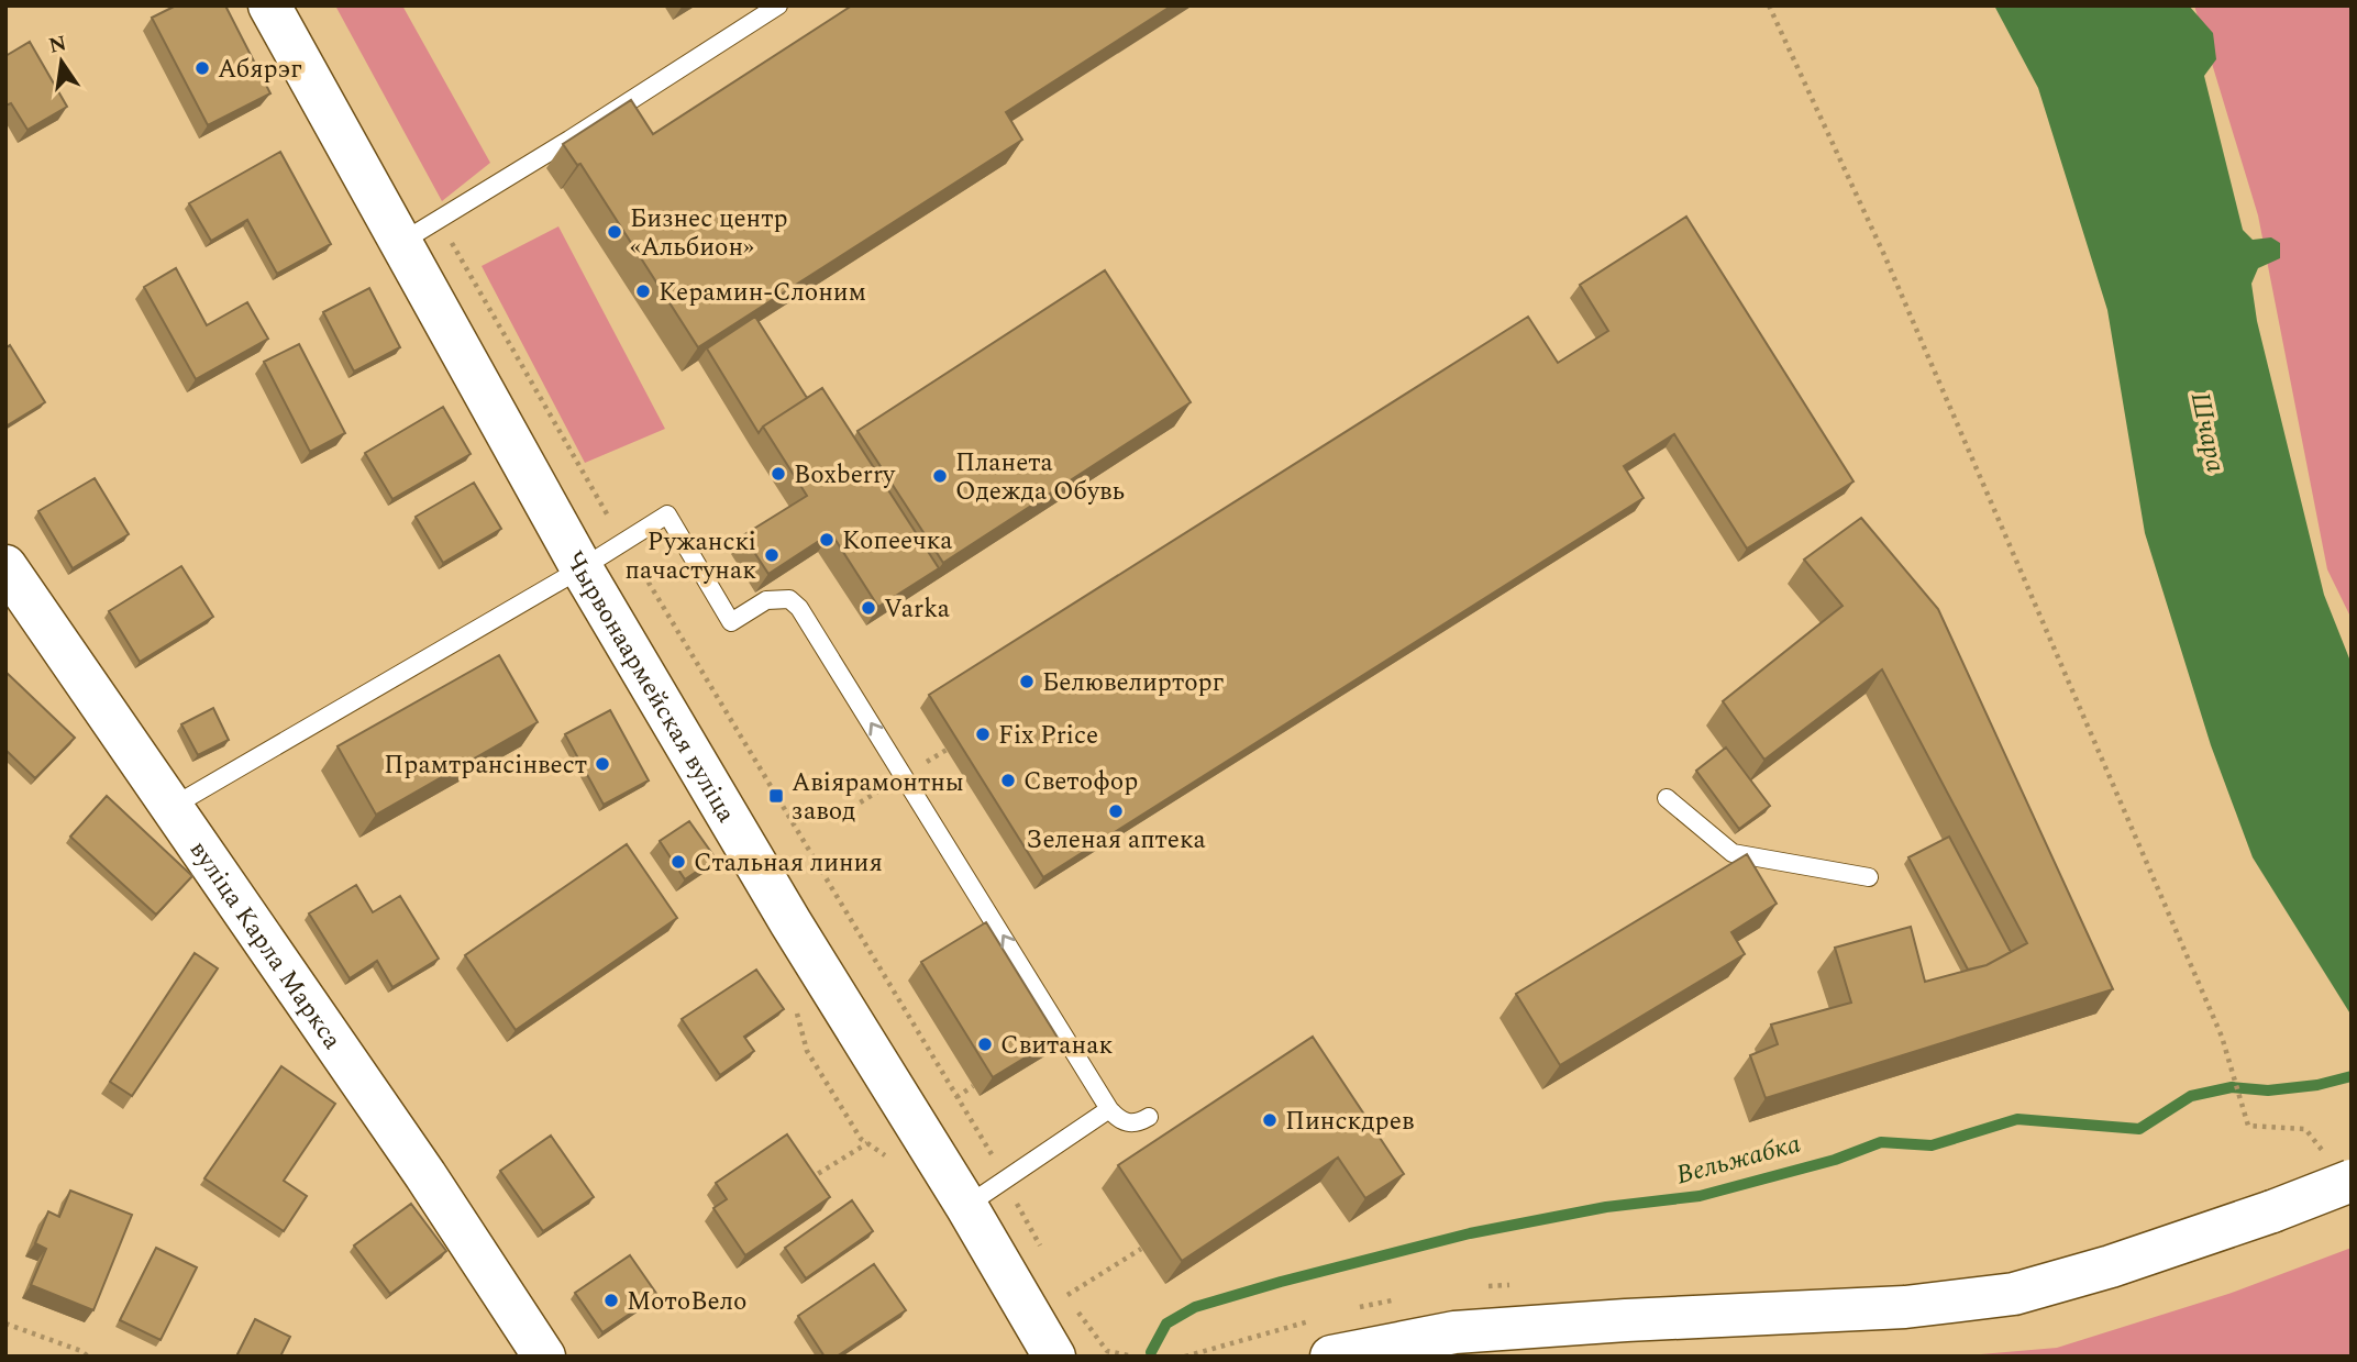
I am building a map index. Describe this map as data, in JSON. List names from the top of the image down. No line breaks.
{"streets":{"main road":["Чырвонаармейская вуліца","вуліца Карла Маркса"]},"water":["Шчара","Вельжабка"],"places":{"other":["Абярэг","Бизнес центр «Альбион»","Керамин-Слоним","Boxberry","Планета Одежда Обувь","Копеечка","Ружанскі пачастунак","Varka","Белювелирторг","Fix Price","Прамтрансінвест","Светофор","Зеленая аптека","Стальная линия","Свитанак","Пинскдрев","МотоВело"],"transit":["Авіярамонтны завод"]},"north":"top"}
